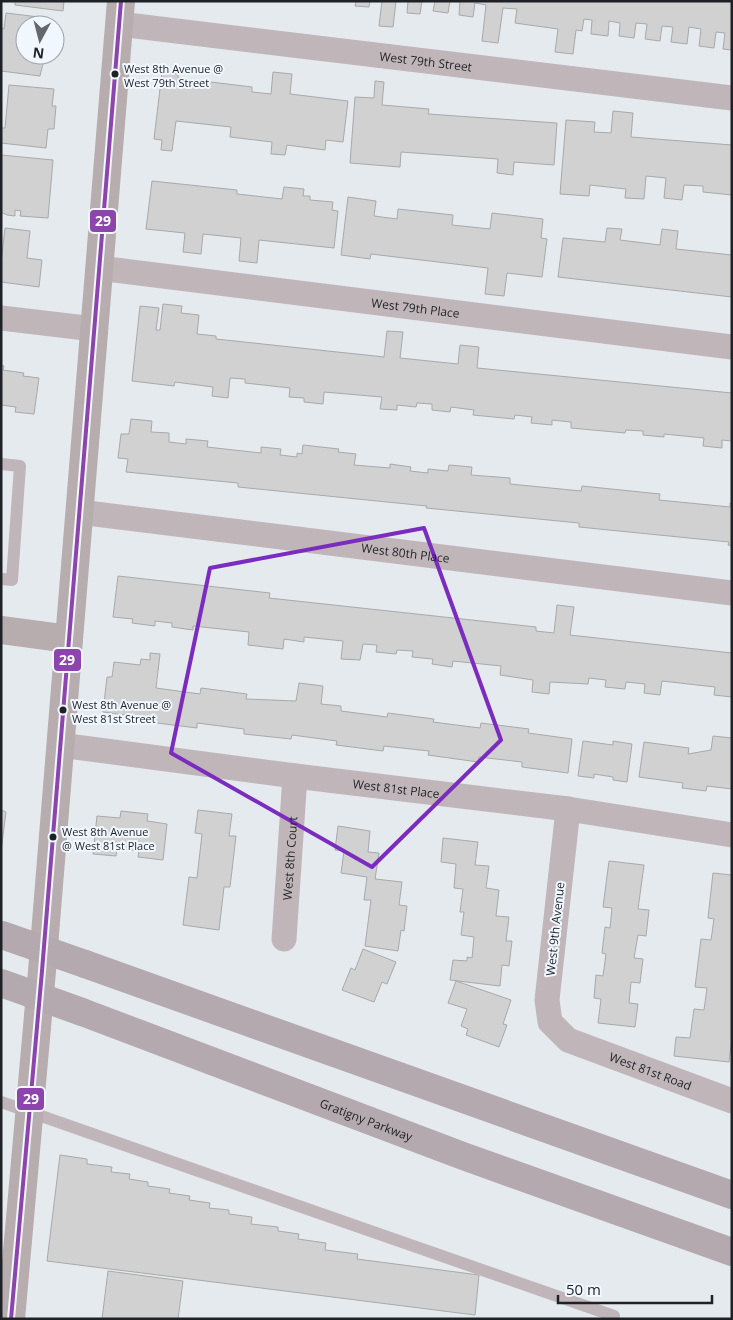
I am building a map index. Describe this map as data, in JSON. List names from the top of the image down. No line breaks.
{"streets":{"highway":["Gratigny Parkway"],"street":["West 79th Street","West 79th Place","West 80th Place","West 81st Place","West 8th Court","West 9th Avenue","West 81st Road"]},"crossings":[["West 81st Place","West 8th Court"],["West 81st Place","West 9th Avenue"],["West 9th Avenue","West 81st Road"]],"places":["West 8th Avenue @ West 79th Street","West 8th Avenue @ West 81st Street","West 8th Avenue @ West 81st Place"],"lines":["transit line 29"],"scale_bar":"50 m","north":"bottom"}
